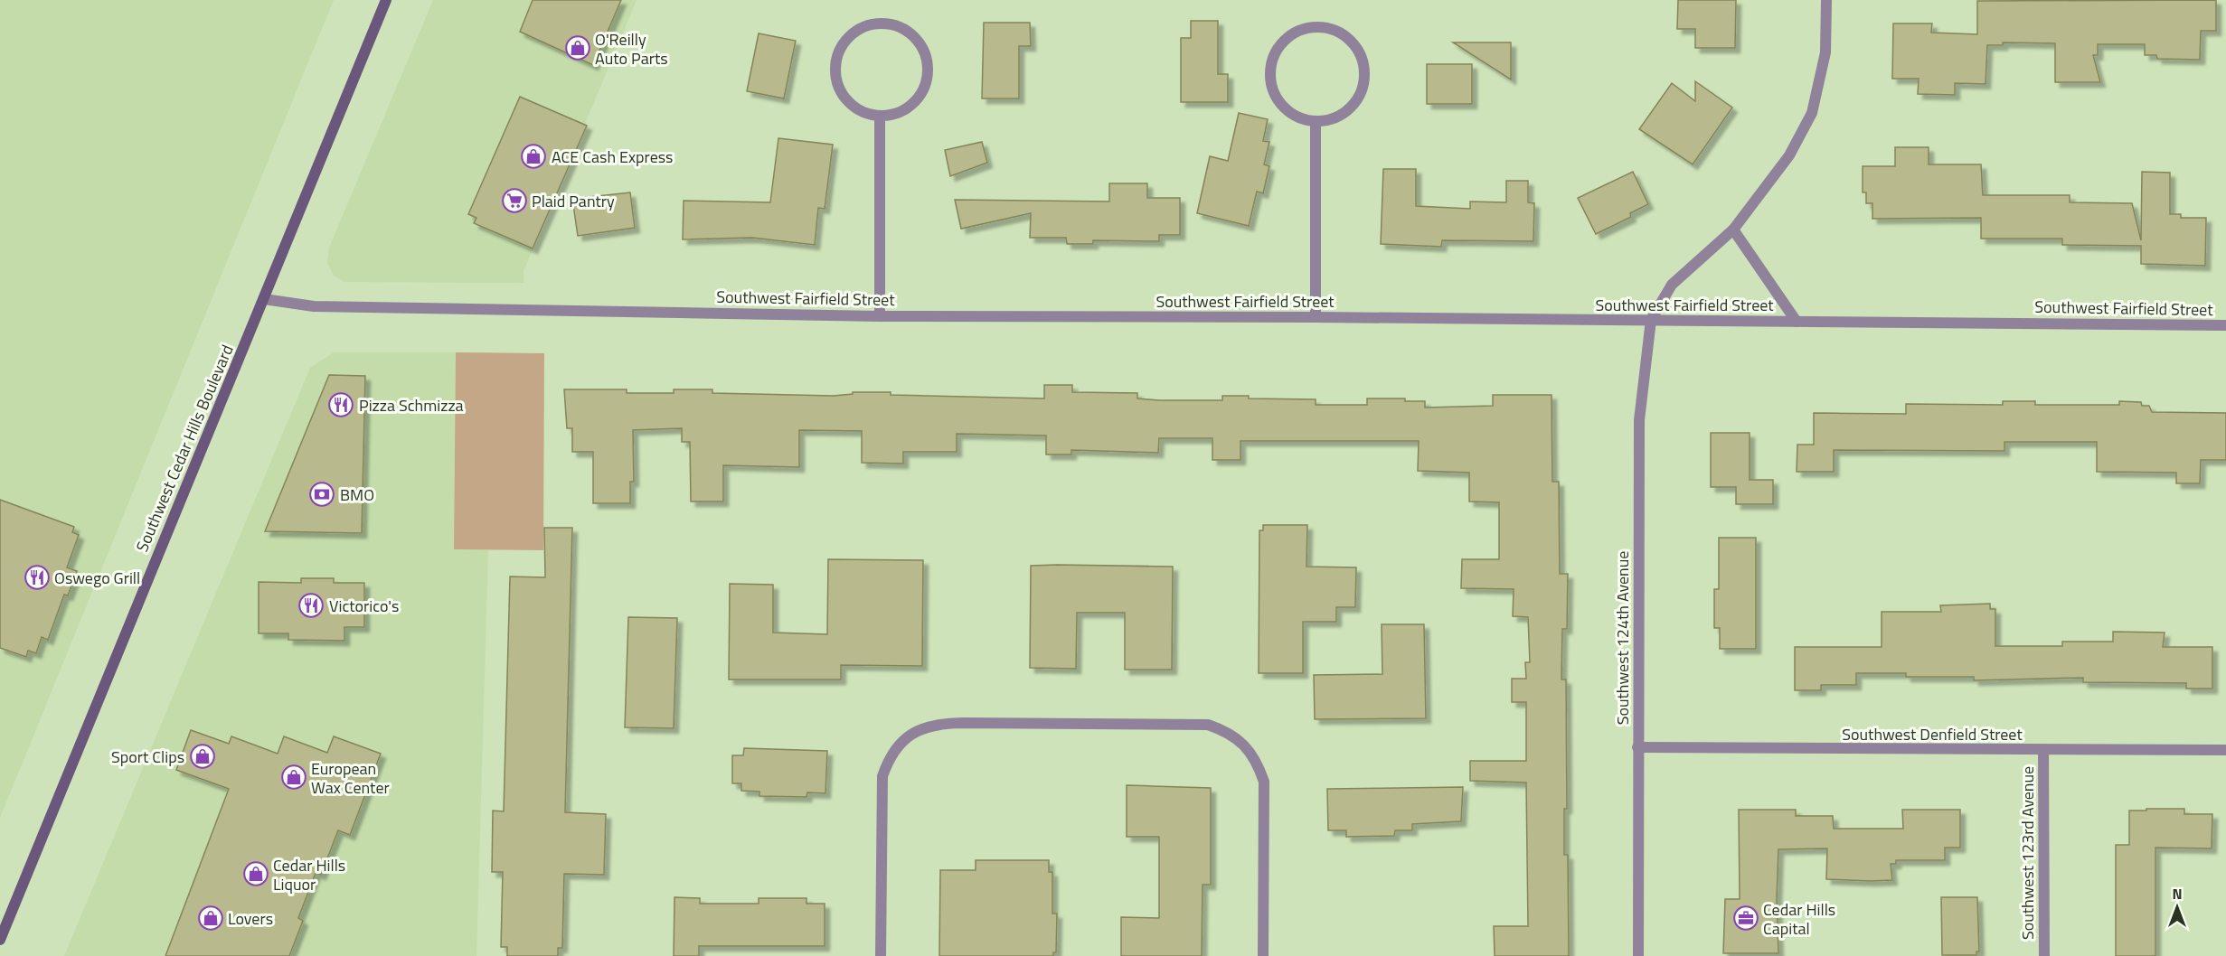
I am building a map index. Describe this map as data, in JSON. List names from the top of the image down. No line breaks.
{"streets":{"main road":["Southwest Cedar Hills Boulevard"],"street":["Southwest Fairfield Street","Southwest 124th Avenue","Southwest Denfield Street","Southwest 123rd Avenue"]},"crossings":[["Southwest Fairfield Street","Southwest Cedar Hills Boulevard"],["Southwest Fairfield Street","Southwest 124th Avenue"],["Southwest 124th Avenue","Southwest Denfield Street"],["Southwest Denfield Street","Southwest 123rd Avenue"]],"places":{"shop":["O'Reilly Auto Parts","ACE Cash Express","Sport Clips","European Wax Center","Cedar Hills Liquor","Lovers"],"supermarket":["Plaid Pantry"],"restaurant":["Pizza Schmizza","Oswego Grill","Victorico's"],"bank":["BMO"],"office":["Cedar Hills Capital"]},"north":"top"}
